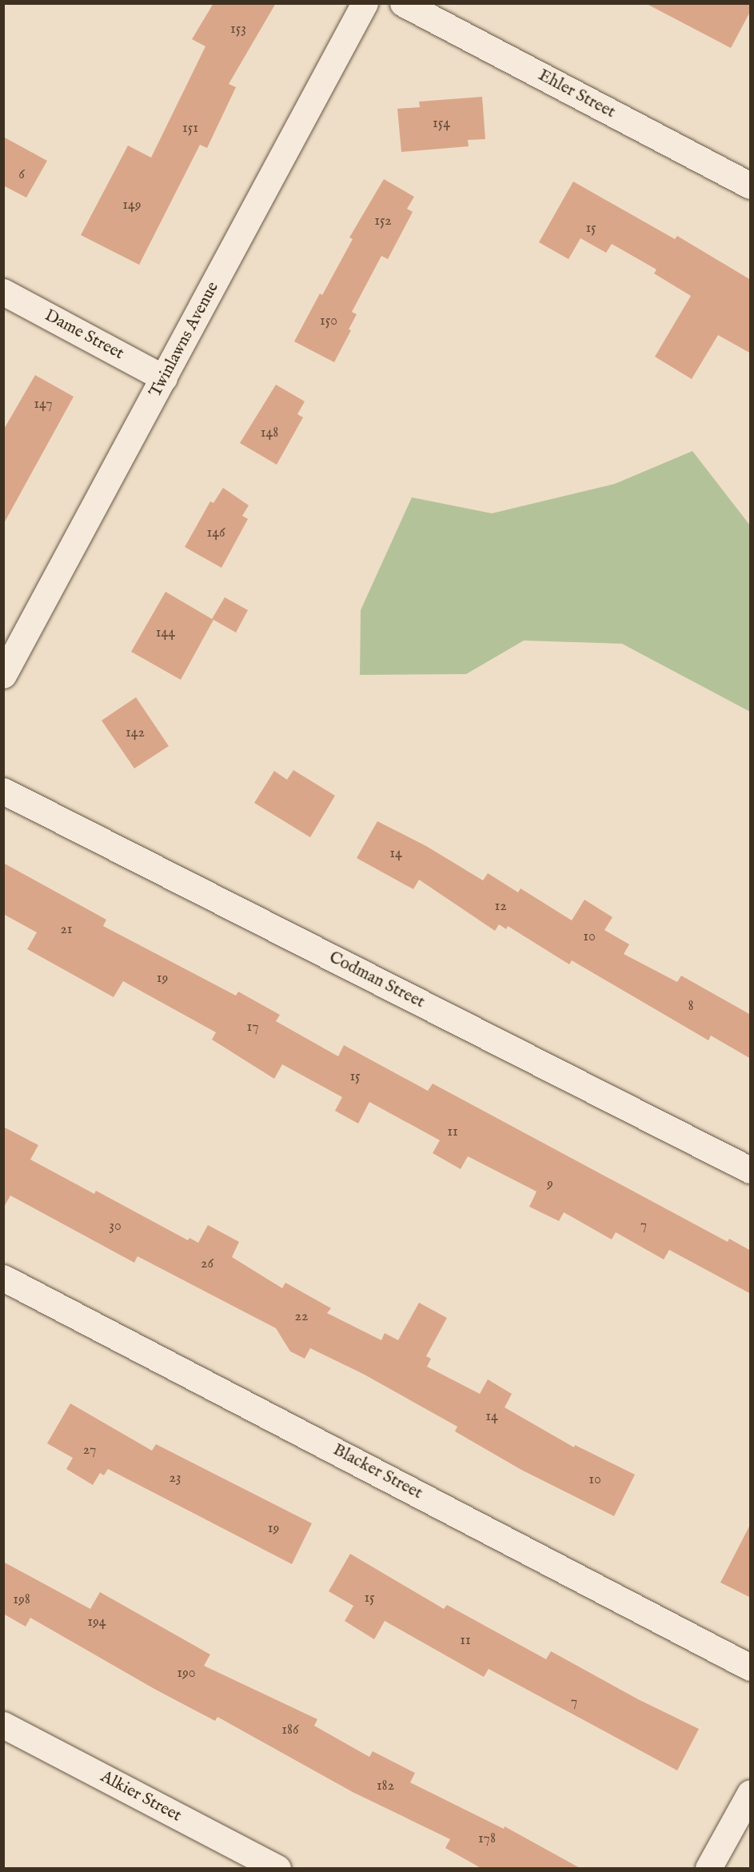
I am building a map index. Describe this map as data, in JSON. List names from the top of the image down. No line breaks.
{"streets":{"street":["Ehler Street","Dame Street","Twinlawns Avenue","Codman Street","Blacker Street","Alkier Street"]},"crossings":[["Dame Street","Twinlawns Avenue"]],"house_numbers":["153","154","151","6","149","152","15","150","147","148","146","144","142","14","12","21","10","19","8","17","15","11","9","7","30","26","22","14","27","23","10","19","15","198","194","11","190","7","186","182","178"]}
